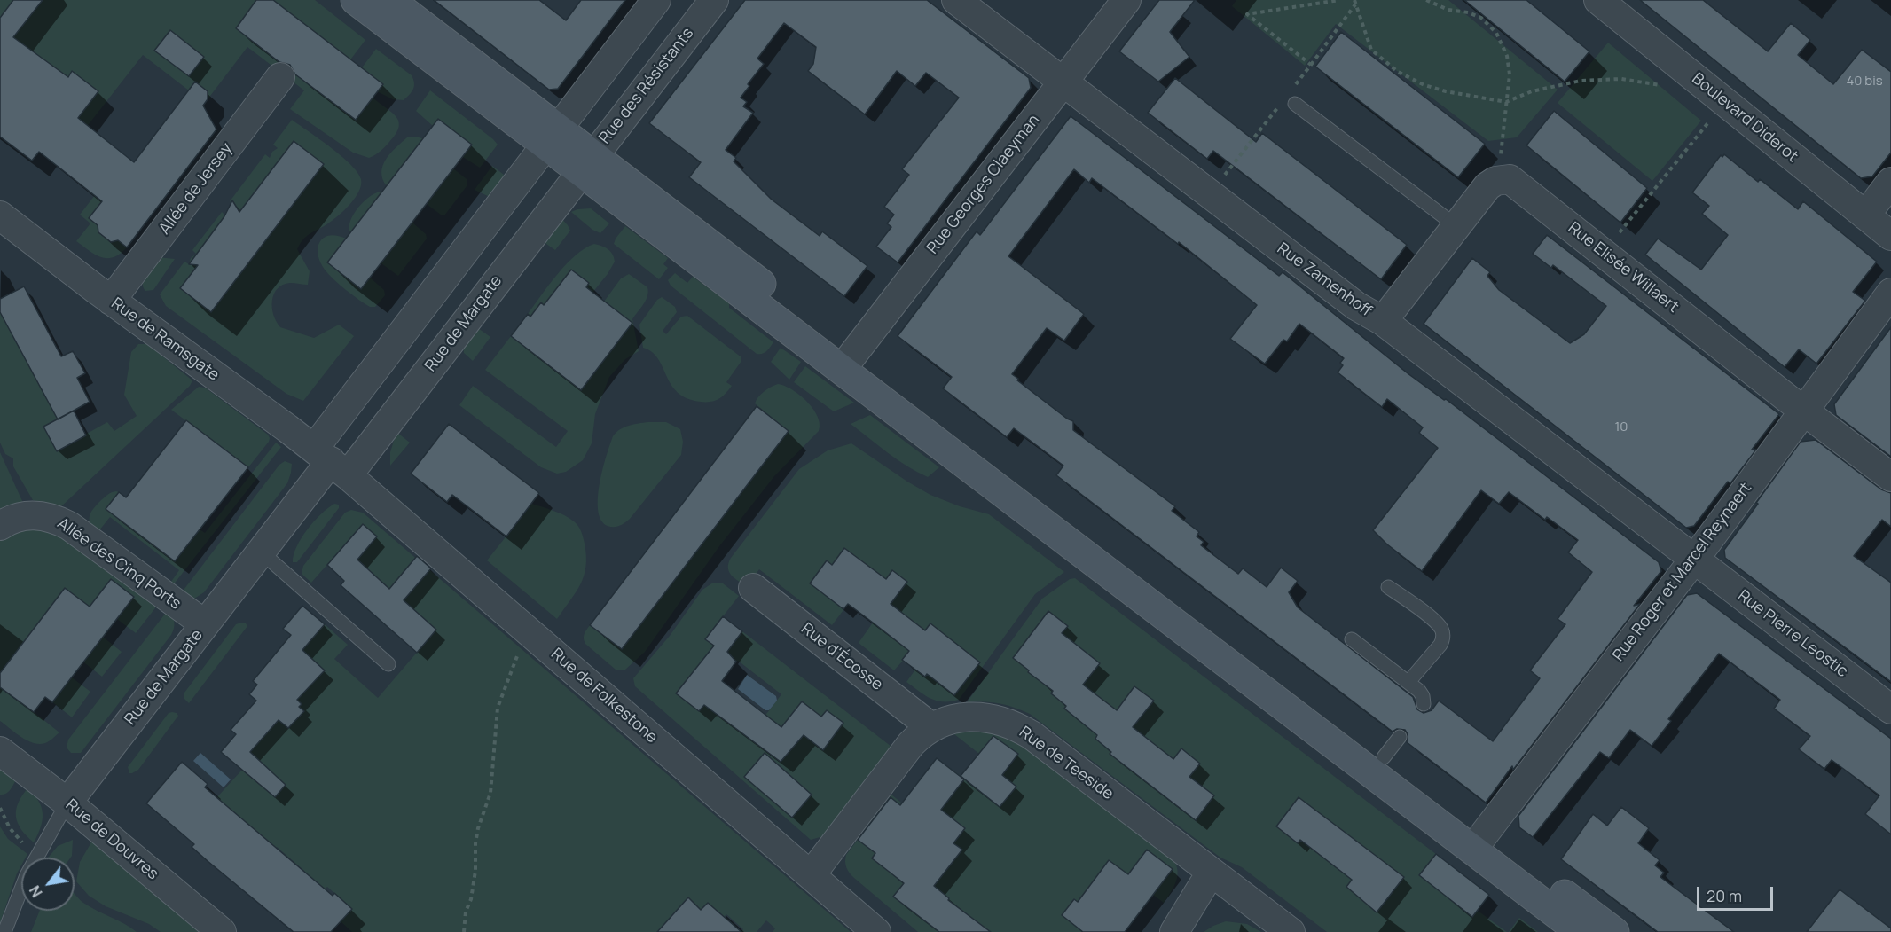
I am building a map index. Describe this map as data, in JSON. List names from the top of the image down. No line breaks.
{"streets":{"street":["Rue des Résistants","Boulevard Diderot","Rue Georges Claeyman","Allée de Jersey","Rue Elisée Willaert","Rue Zamenhoff","Rue de Margate","Rue de Ramsgate","Allée des Cinq Ports","Rue Roger et Marcel Reynaert","Rue Pierre Leostic","Rue d'Écosse","Rue de Folkestone","Rue de Teeside","Rue de Douvres"]},"crossings":[["Rue des Résistants","Rue de Margate"],["Rue Georges Claeyman","Rue Zamenhoff"],["Allée de Jersey","Rue de Ramsgate"],["Rue Elisée Willaert","Rue Roger et Marcel Reynaert"],["Rue Zamenhoff","Rue Roger et Marcel Reynaert"],["Rue Zamenhoff","Rue Pierre Leostic"],["Rue de Margate","Rue de Ramsgate"],["Rue de Margate","Allée des Cinq Ports"],["Rue de Margate","Rue de Folkestone"],["Rue de Margate","Rue de Douvres"],["Rue de Ramsgate","Rue de Folkestone"],["Rue Roger et Marcel Reynaert","Rue Pierre Leostic"],["Rue d'Écosse","Rue de Teeside"],["Rue de Folkestone","Rue de Teeside"]],"house_numbers":["40 bis","10"],"scale_bar":"20 m","north":"bottom left"}
